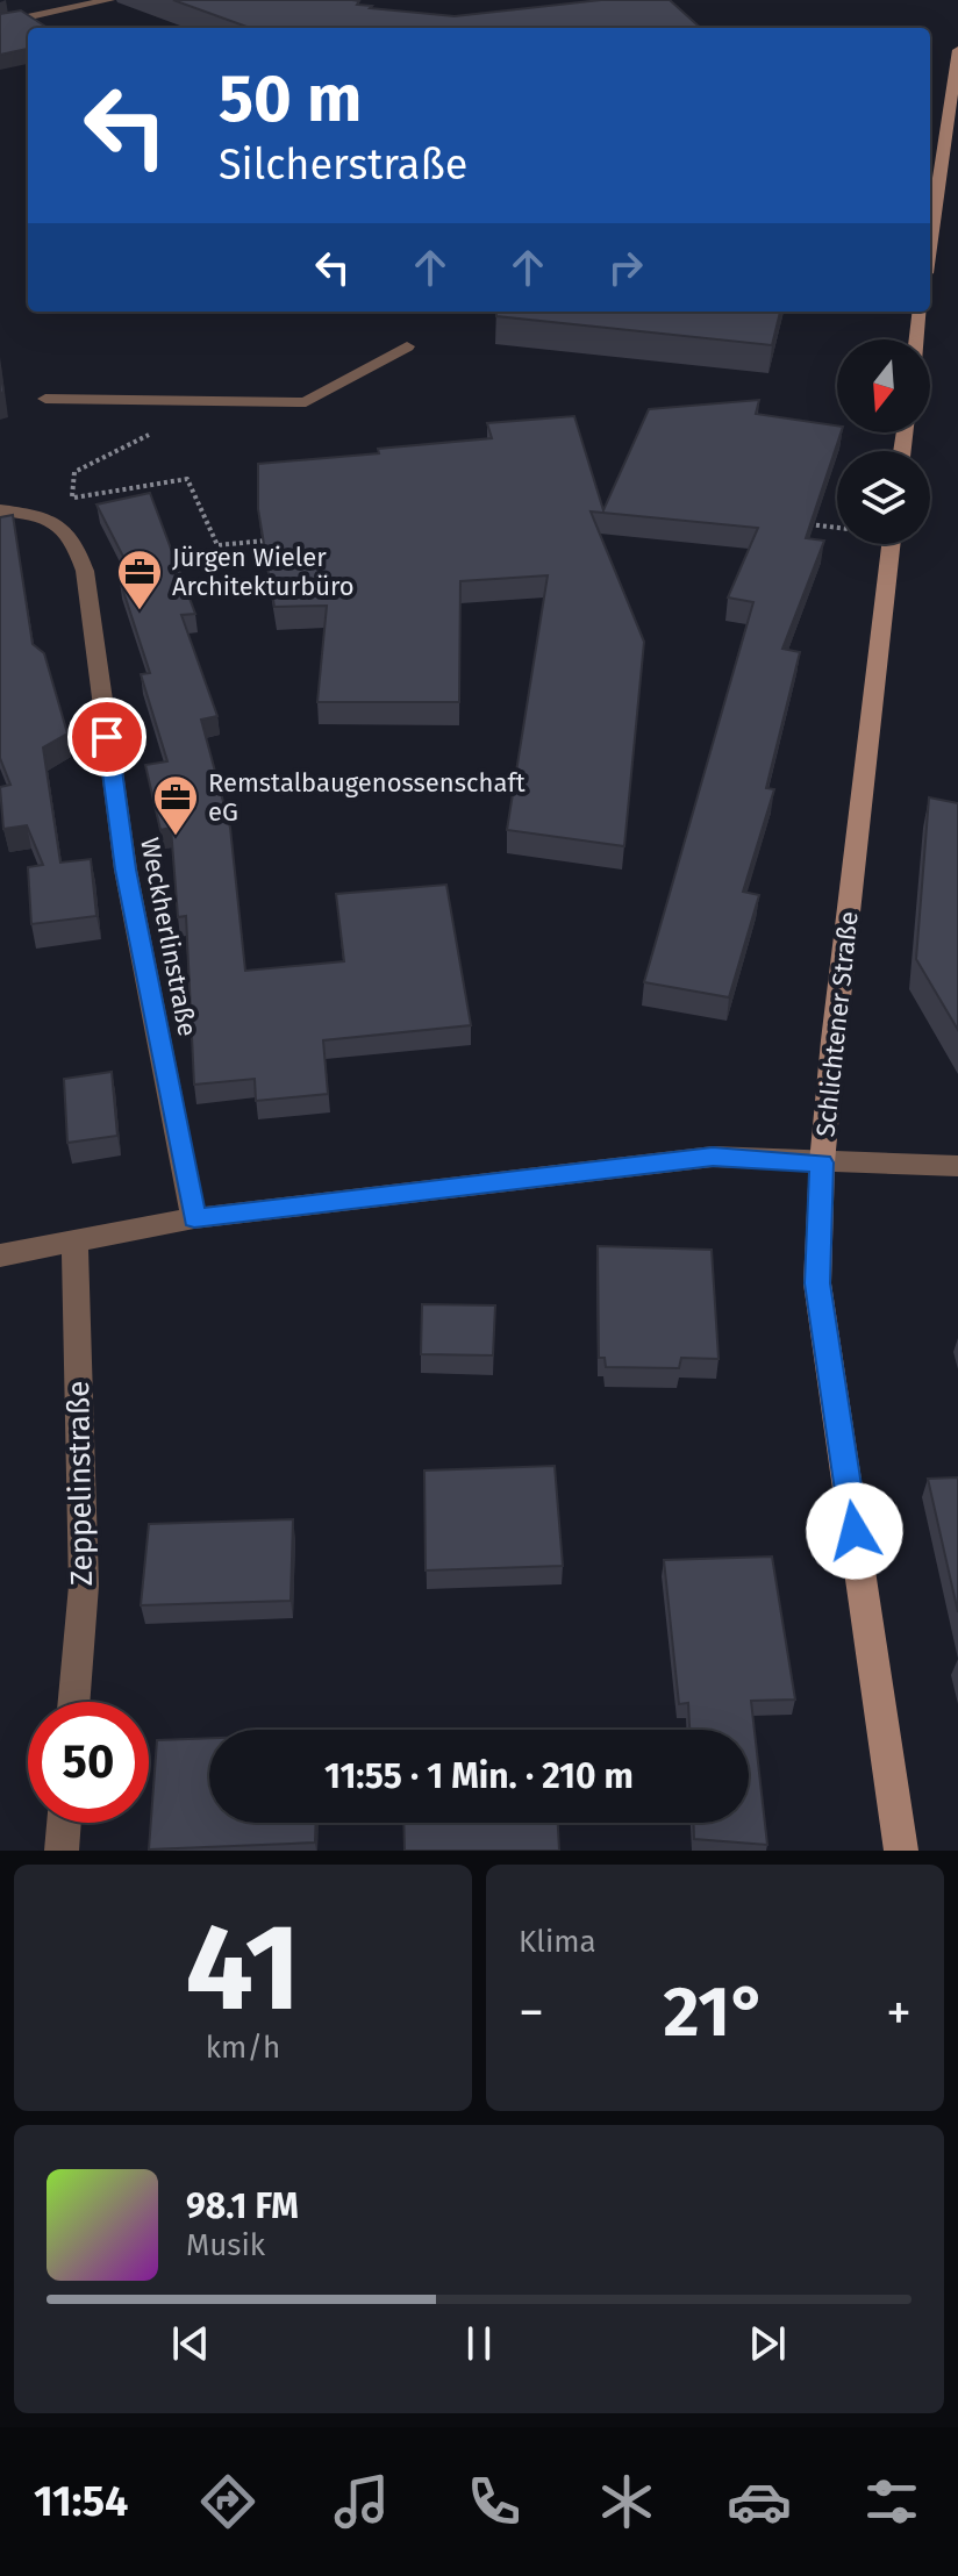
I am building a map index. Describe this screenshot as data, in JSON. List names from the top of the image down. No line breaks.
{"streets":{"main road":["Schlichtener Straße"],"street":["Weckherlinstraße","Zeppelinstraße"]},"places":{"office":["Jürgen Wieler Architekturbüro","Remstalbaugenossenschaft eG"]},"north":"bottom","page":{"turn":["50 m","Silcherstraße"],"limit":"50","trip":"11:55 · 1 Min. · 210 m","tile":[["41","km/h"],"Klima"],"heat":["−","21°","+"],"song":["98.1 FM","Musik"],"tabs":"11:54"}}
